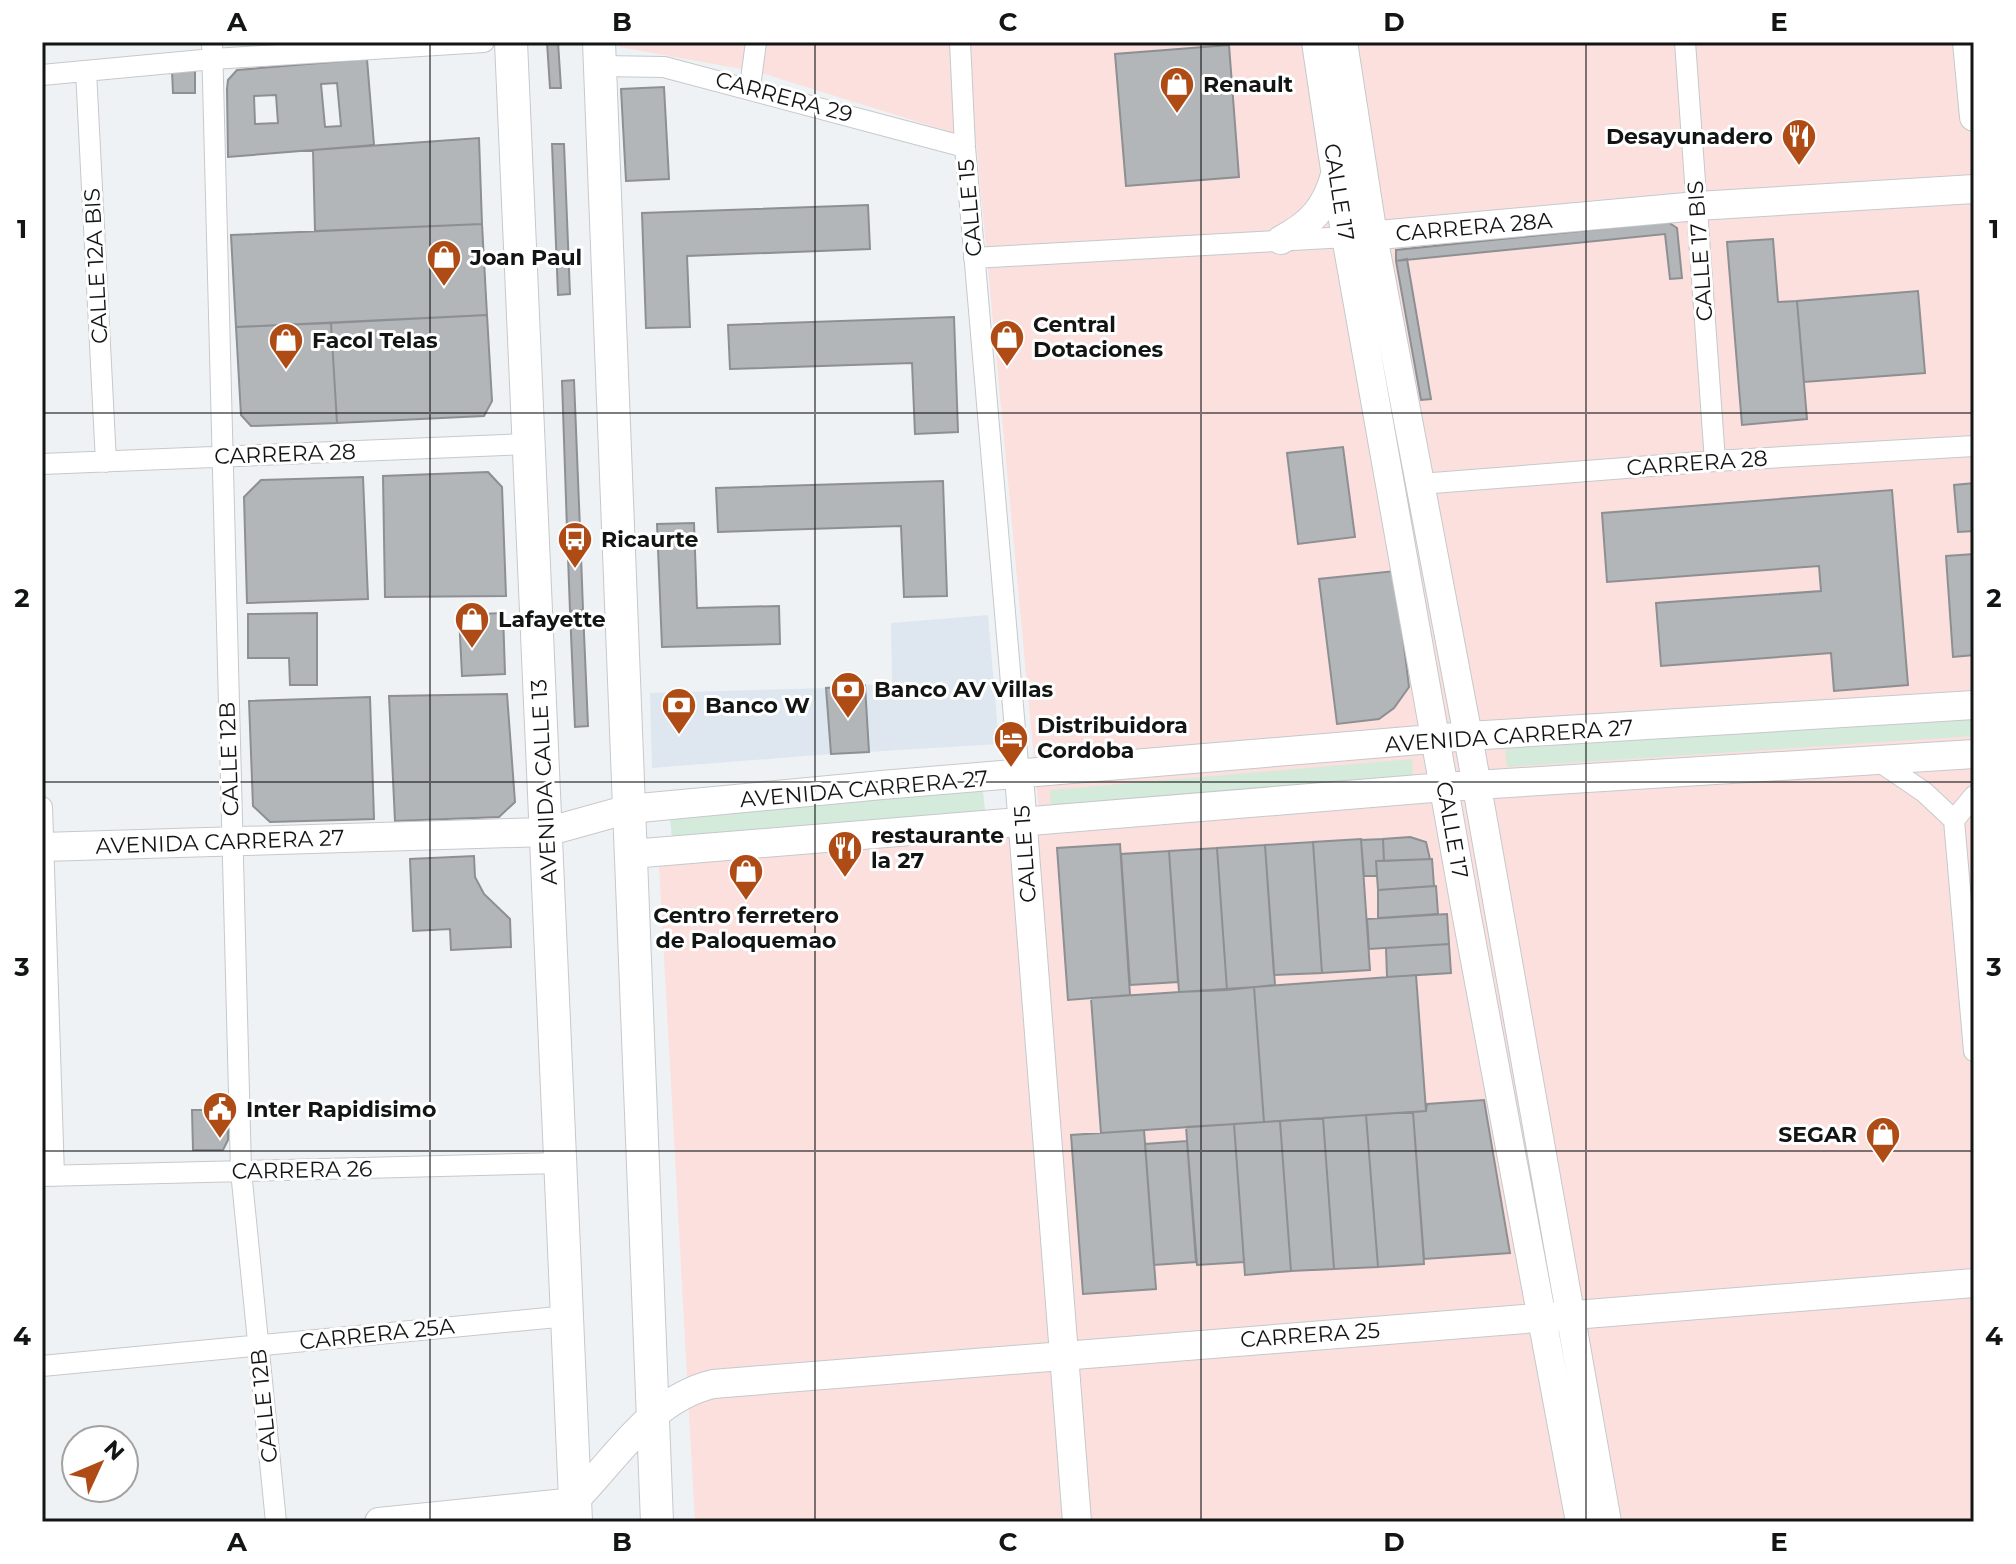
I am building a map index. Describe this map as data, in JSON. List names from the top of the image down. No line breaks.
{"streets":{"main road":["AVENIDA CALLE 13"],"street":["CARRERA 29","CALLE 17","CALLE 15","CARRERA 28A","CALLE 17 BIS","CALLE 12A BIS","CARRERA 28","AVENIDA CARRERA 27","CALLE 12B","CARRERA 26","CARRERA 25A","CARRERA 25"]},"crossings":[["CARRERA 29","CALLE 15"],["CALLE 17","CARRERA 28A"],["CALLE 17","CARRERA 28"],["CALLE 17","AVENIDA CARRERA 27"],["CALLE 17","CARRERA 25"],["CALLE 15","CARRERA 28A"],["CALLE 15","AVENIDA CARRERA 27"],["CALLE 15","CARRERA 25"],["CARRERA 28A","CALLE 17 BIS"],["CALLE 17 BIS","CARRERA 28"],["CALLE 12A BIS","CARRERA 28"],["CARRERA 28","CALLE 12B"],["CARRERA 28","AVENIDA CALLE 13"],["AVENIDA CARRERA 27","CALLE 12B"],["AVENIDA CARRERA 27","AVENIDA CALLE 13"],["CALLE 12B","CARRERA 26"],["CALLE 12B","CARRERA 25A"],["AVENIDA CALLE 13","CARRERA 26"],["AVENIDA CALLE 13","CARRERA 25A"],["AVENIDA CALLE 13","CARRERA 25"]],"places":{"shop":["Renault","Joan Paul","Central Dotaciones","Facol Telas","Lafayette","Centro ferretero de Paloquemao","SEGAR"],"restaurant":["Desayunadero","restaurante la 27"],"bus stop":["Ricaurte"],"bank":["Banco AV Villas","Banco W"],"hotel":["Distribuidora Cordoba"],"public building":["Inter Rapidisimo"]},"north":"top right","grid":{"columns":["A","B","C","D","E"],"rows":["1","2","3","4"]}}
